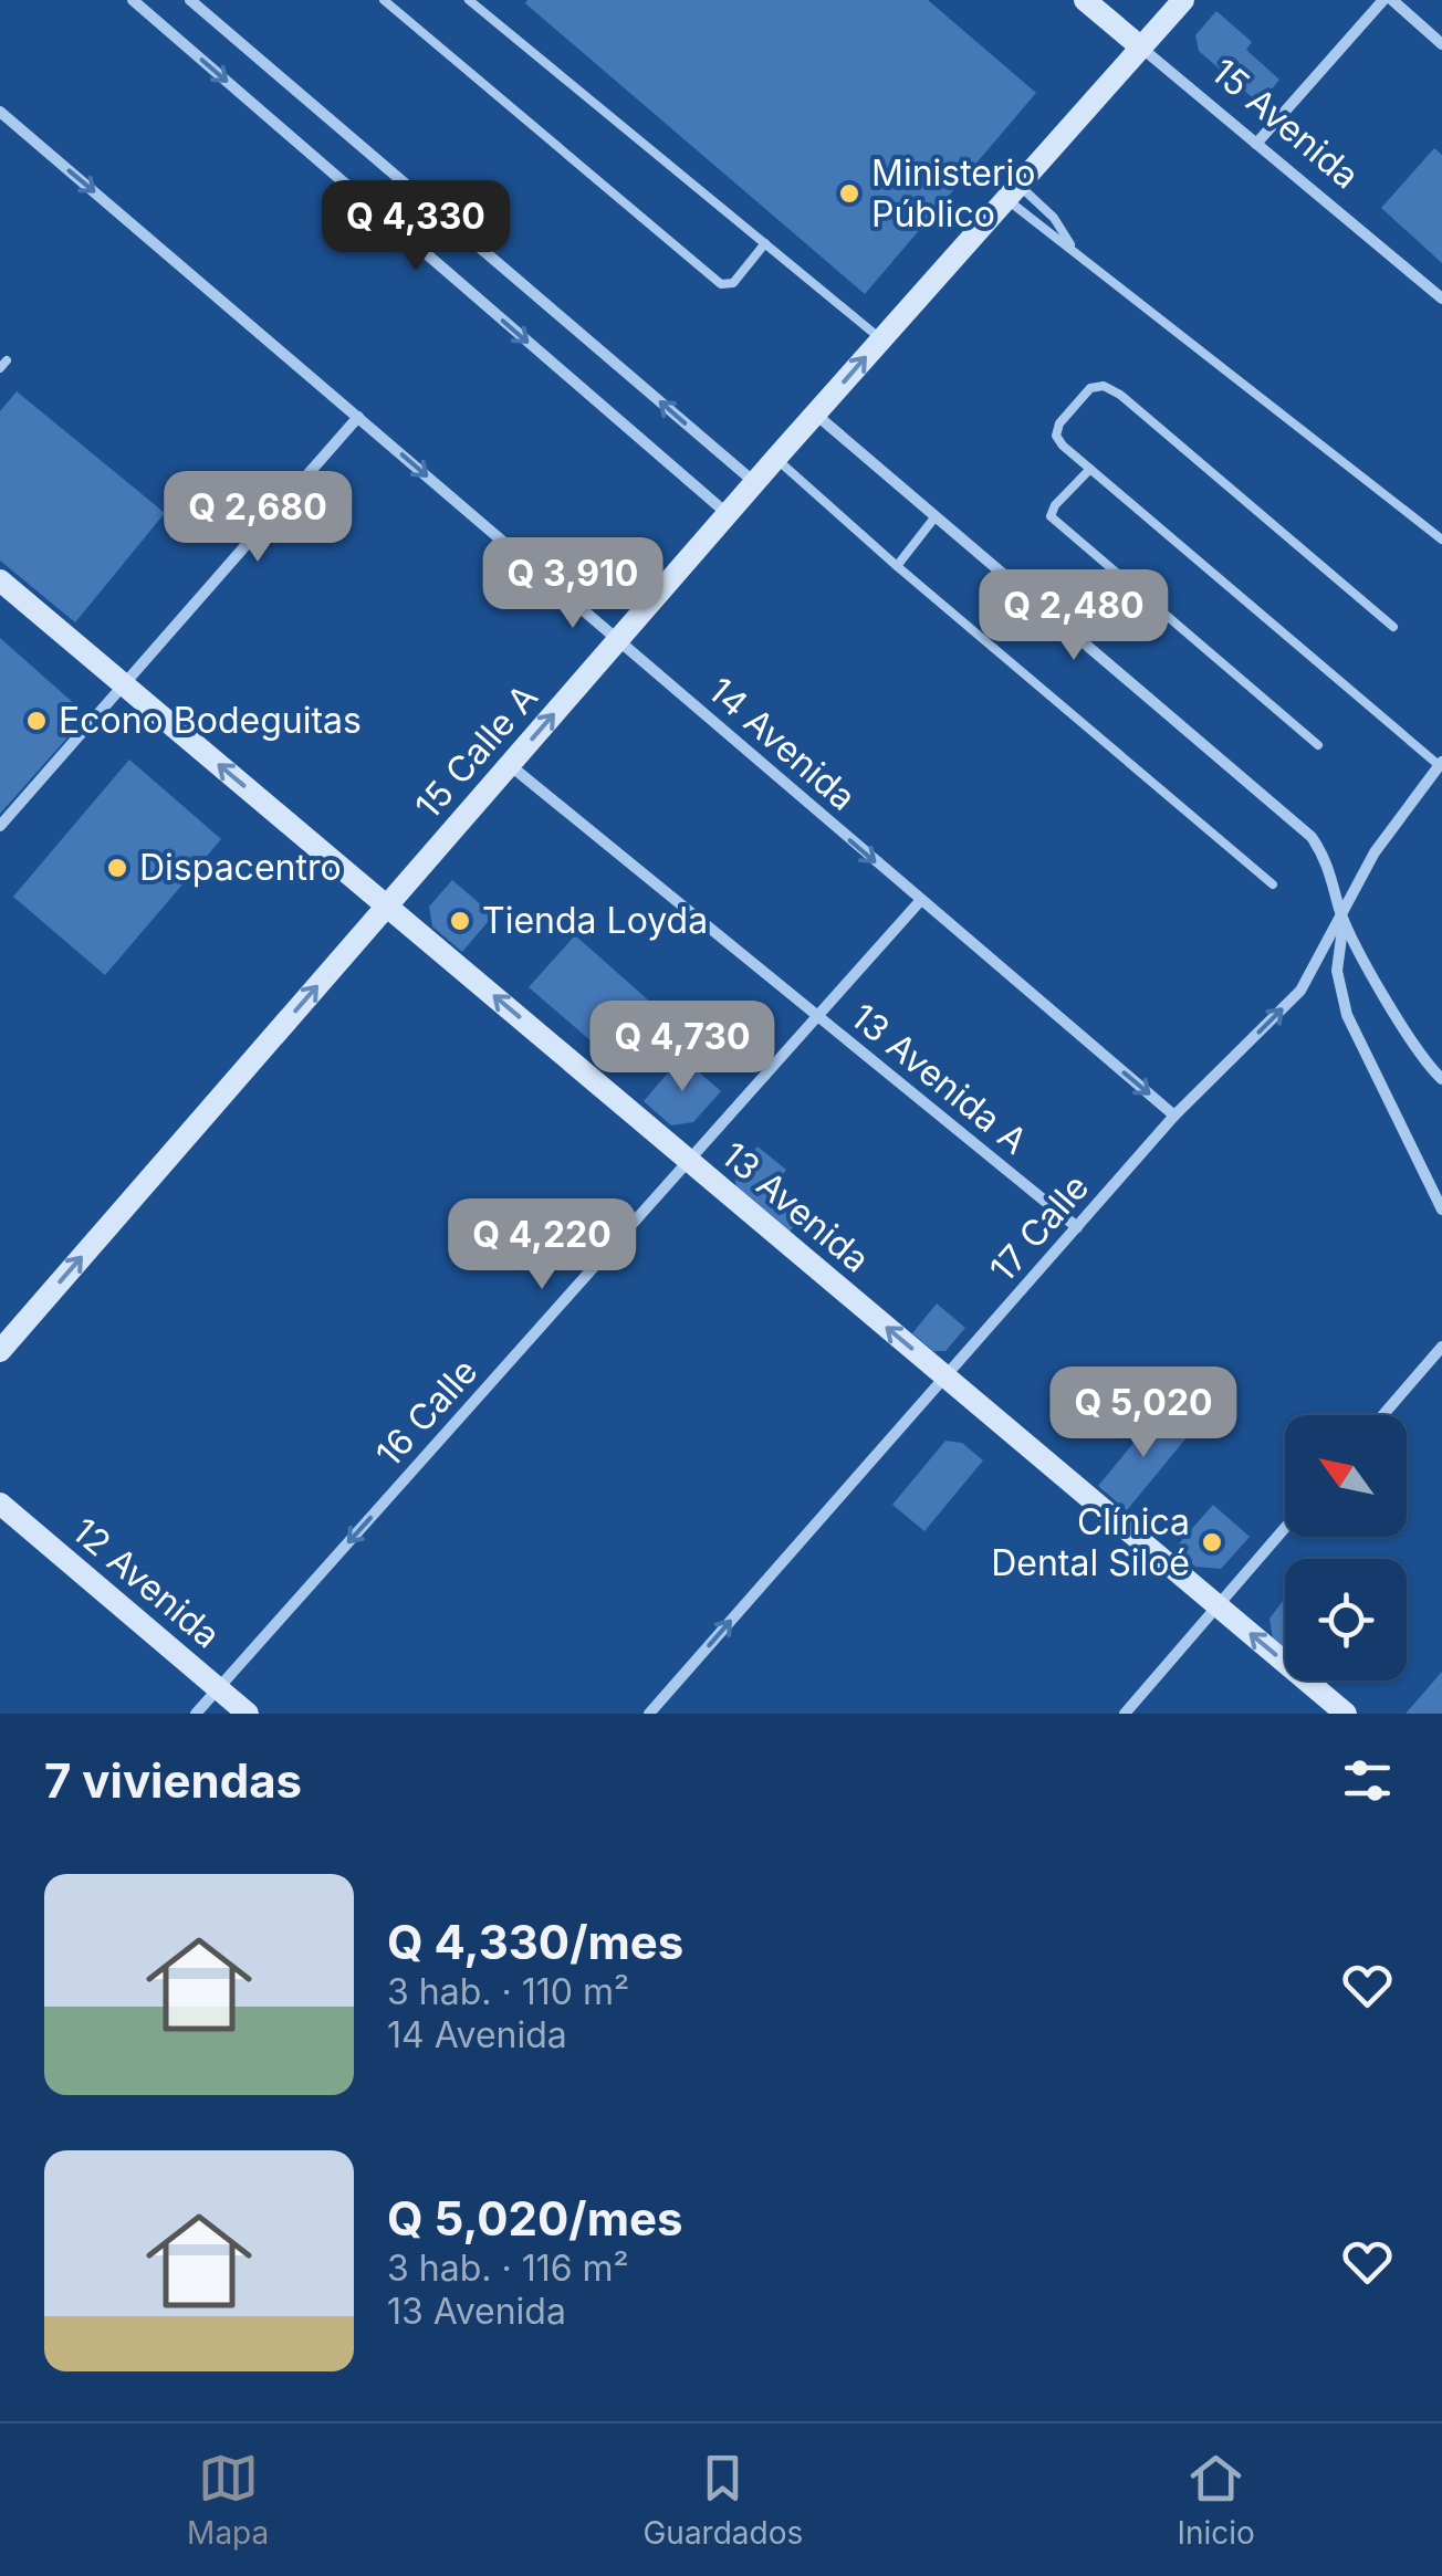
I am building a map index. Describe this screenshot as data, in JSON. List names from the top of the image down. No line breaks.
{"streets":{"street":["15 Avenida","14 Avenida","15 Calle A","13 Avenida A","13 Avenida","17 Calle","16 Calle","12 Avenida"]},"crossings":[["15 Avenida","15 Calle A"],["14 Avenida","15 Calle A"],["14 Avenida","17 Calle"],["14 Avenida","16 Calle"],["15 Calle A","13 Avenida A"],["15 Calle A","13 Avenida"],["13 Avenida A","17 Calle"],["13 Avenida A","16 Calle"],["13 Avenida","17 Calle"],["13 Avenida","16 Calle"],["16 Calle","12 Avenida"]],"one_way":["14 Avenida","15 Calle A","13 Avenida","17 Calle","16 Calle"],"places":["Ministerio Público","Econo Bodeguitas","Dispacentro","Tienda Loyda","Clínica Dental Siloé"],"north":"top left","page":{"price":["Q 4,330","Q 2,680","Q 3,910","Q 2,480","Q 4,730","Q 4,220","Q 5,020"],"heading":"7 viviendas","list":[{"name":"Q 4,330/mes","note":"3 hab. · 110 m² · 14 Avenida"},{"name":"Q 5,020/mes","note":"3 hab. · 116 m² · 13 Avenida"}],"tabs":["Mapa","Guardados","Inicio"]}}
